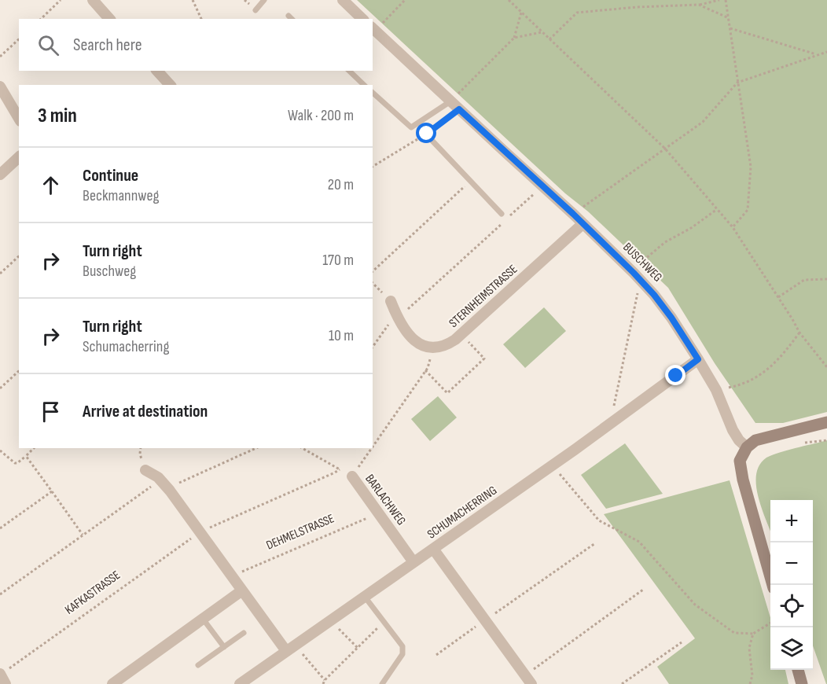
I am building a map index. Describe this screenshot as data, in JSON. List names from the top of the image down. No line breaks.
{"streets":{"street":["BUSCHWEG","STERNHEIMSTRASSE","BARLACHWEG","SCHUMACHERRING"],"path":["DEHMELSTRASSE","KAFKASTRASSE"]},"crossings":[["BUSCHWEG","STERNHEIMSTRASSE"],["BUSCHWEG","SCHUMACHERRING"],["STERNHEIMSTRASSE","BARLACHWEG"],["BARLACHWEG","SCHUMACHERRING"],["BARLACHWEG","DEHMELSTRASSE"]],"page":{"search":"Search here","heading":["3 min","Walk · 200 m"],"list":[["Continue","Beckmannweg","20 m"],["Turn right","Buschweg","170 m"],["Turn right","Schumacherring","10 m"],"Arrive at destination"],"map_buttons":["+","−"]}}
